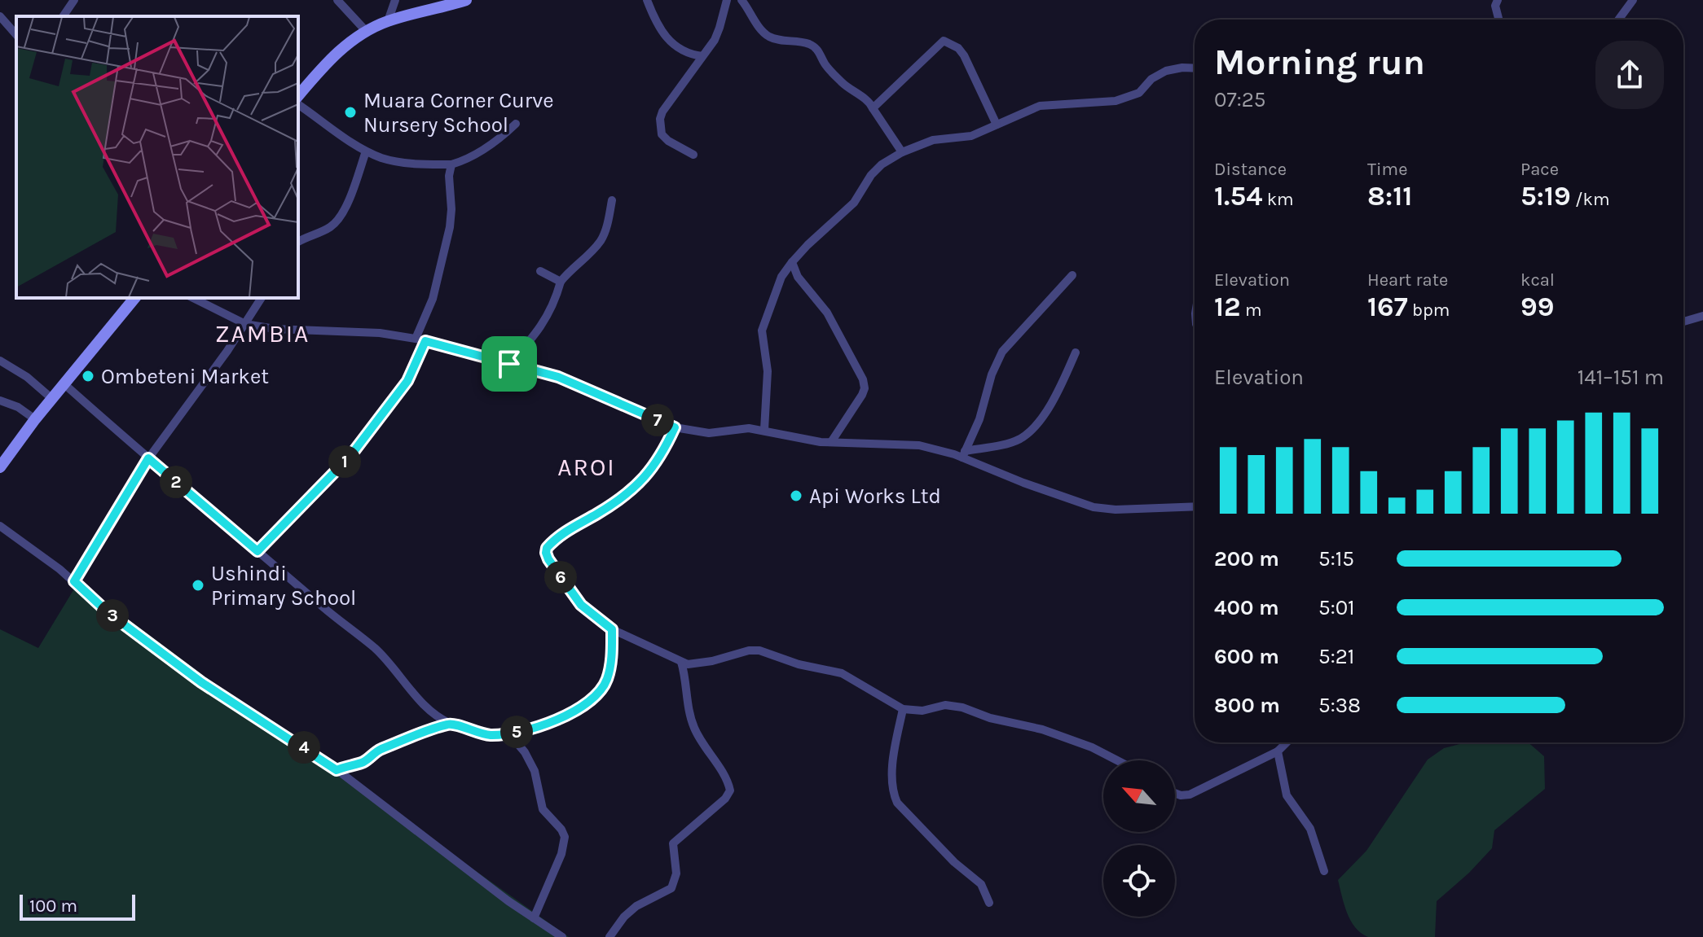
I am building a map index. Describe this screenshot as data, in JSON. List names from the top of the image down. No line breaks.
{"districts":["ZAMBIA","AROI"],"places":["Muara Corner Curve Nursery School","Ombeteni Market","Api Works Ltd","Ushindi Primary School"],"scale_bar":"100 m","north":"top left","page":{"heading":["Morning run","07:25"],"stats":[["Distance","1.54 km"],["Time","8:11"],["Pace","5:19 /km"],["Elevation","12 m"],["Heart rate","167 bpm"],["kcal","99"]],"chart":["Elevation","141–151 m"],"pins":["7","1","2","6","3","5","4"],"list":[{"name":"200 m","note":"5:15"},{"name":"400 m","note":"5:01"},{"name":"600 m","note":"5:21"},{"name":"800 m","note":"5:38"}],"scale":"100 m"}}
